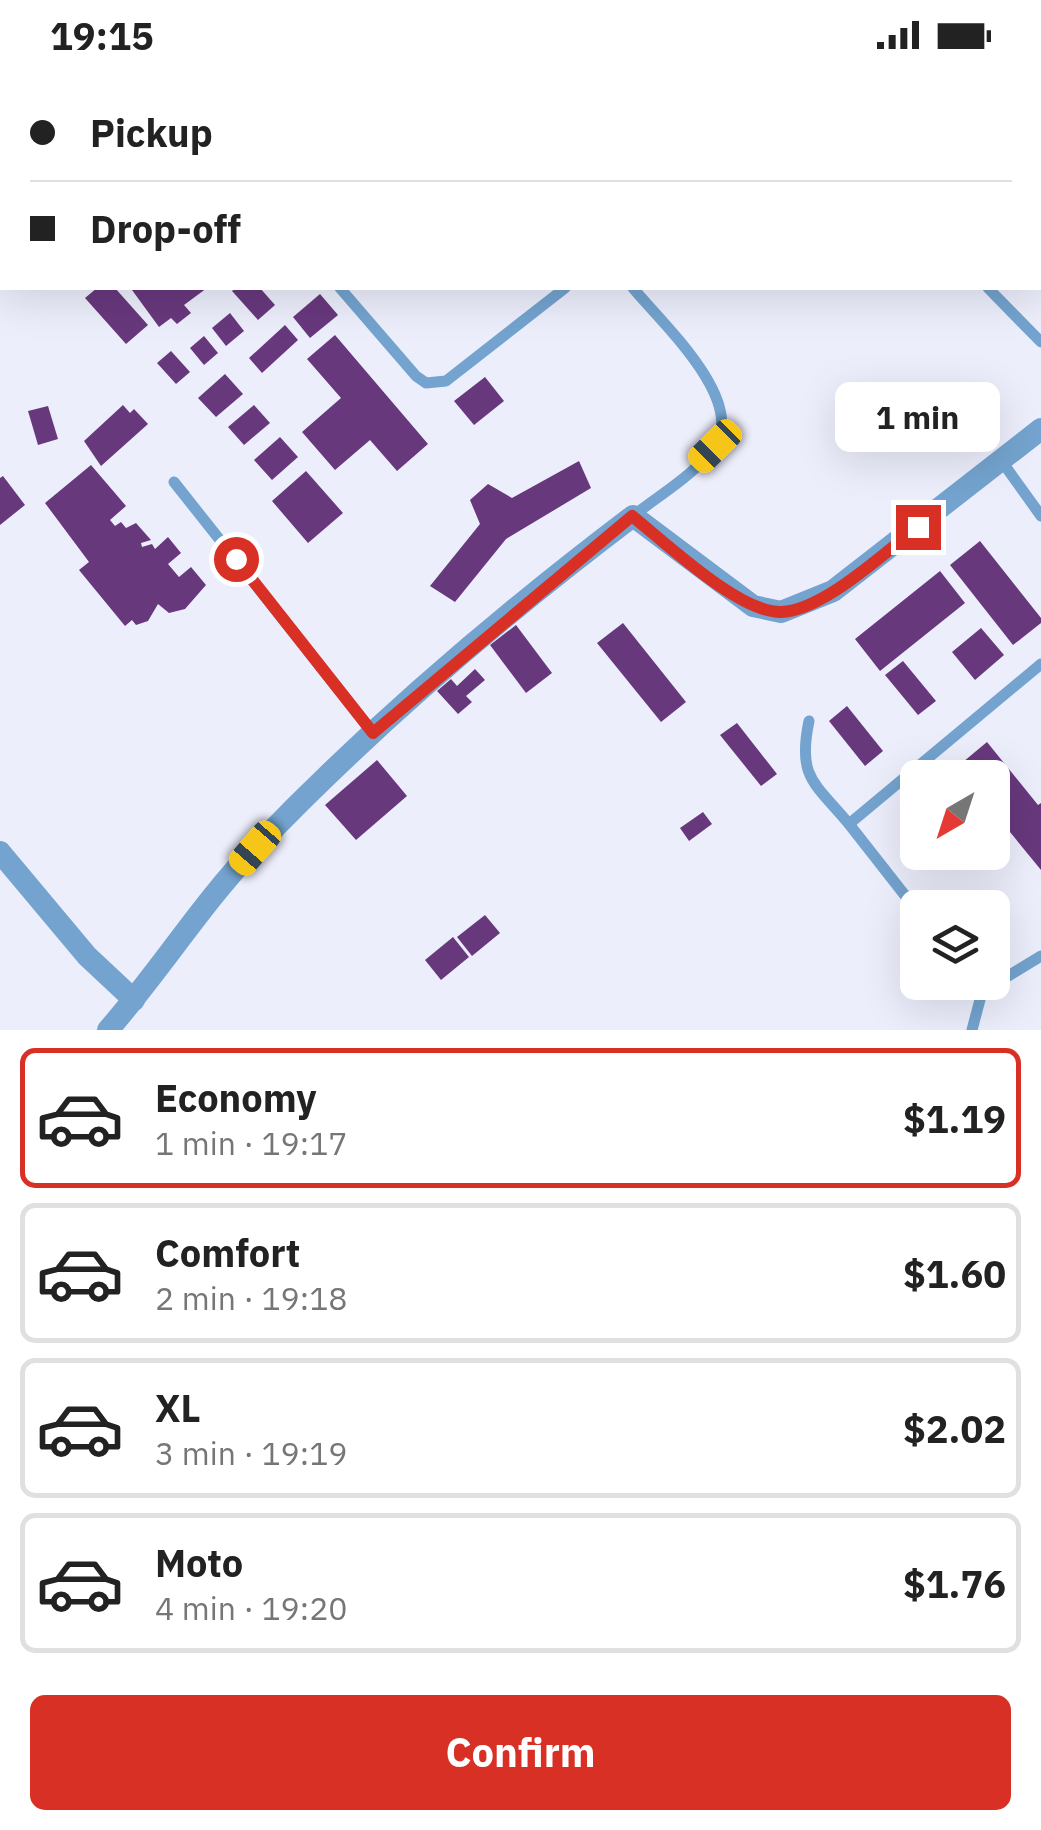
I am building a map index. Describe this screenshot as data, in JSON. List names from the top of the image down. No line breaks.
{"north":"bottom left","page":{"status":"19:15","banner":["Pickup","Drop-off"],"bubble":"1 min","list":[{"name":"Economy","note":"1 min · 19:17","value":"$1.19"},{"name":"Comfort","note":"2 min · 19:18","value":"$1.60"},{"name":"XL","note":"3 min · 19:19","value":"$2.02"},{"name":"Moto","note":"4 min · 19:20","value":"$1.76"}],"buttons":"Confirm"}}
